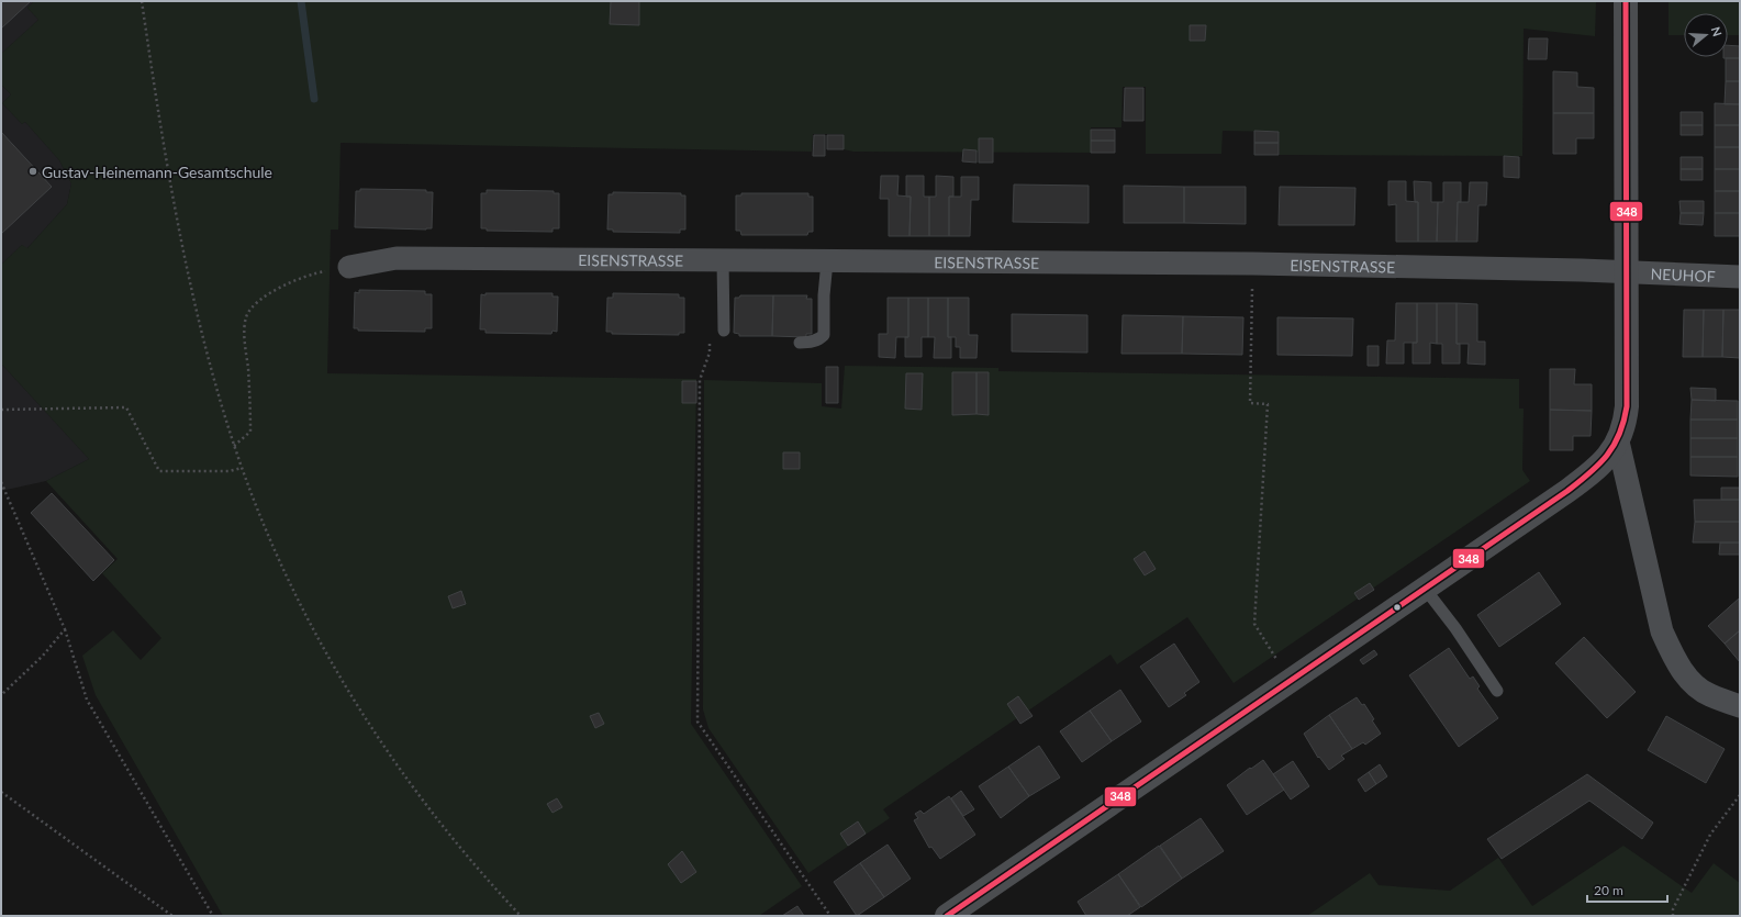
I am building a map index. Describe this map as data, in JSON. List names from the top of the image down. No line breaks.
{"streets":{"street":["EISENSTRASSE","NEUHOF"]},"crossings":[["EISENSTRASSE","NEUHOF"]],"places":["Gustav-Heinemann-Gesamtschule"],"lines":["transit line 348"],"scale_bar":"20 m","north":"right"}
